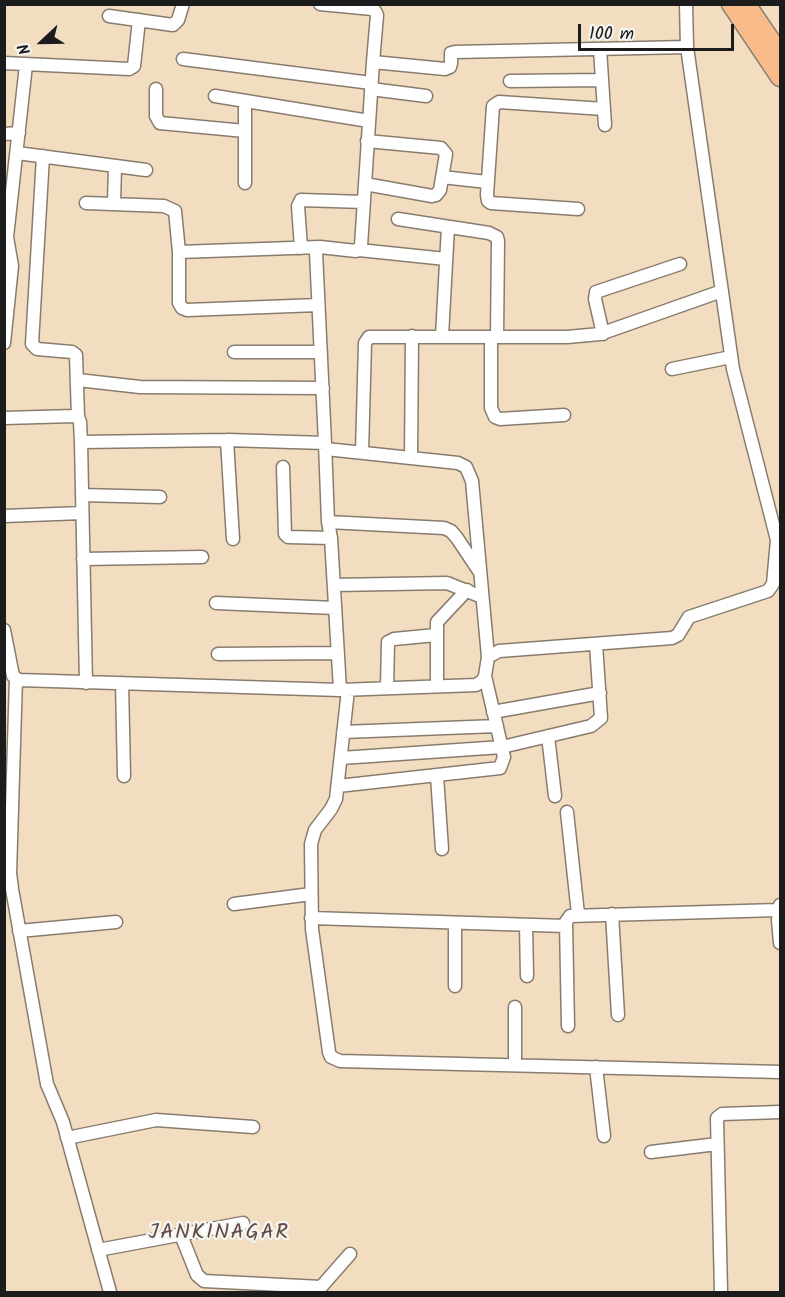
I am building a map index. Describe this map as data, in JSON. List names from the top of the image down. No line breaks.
{"districts":["JANKINAGAR"],"scale_bar":"100 m","north":"left"}
